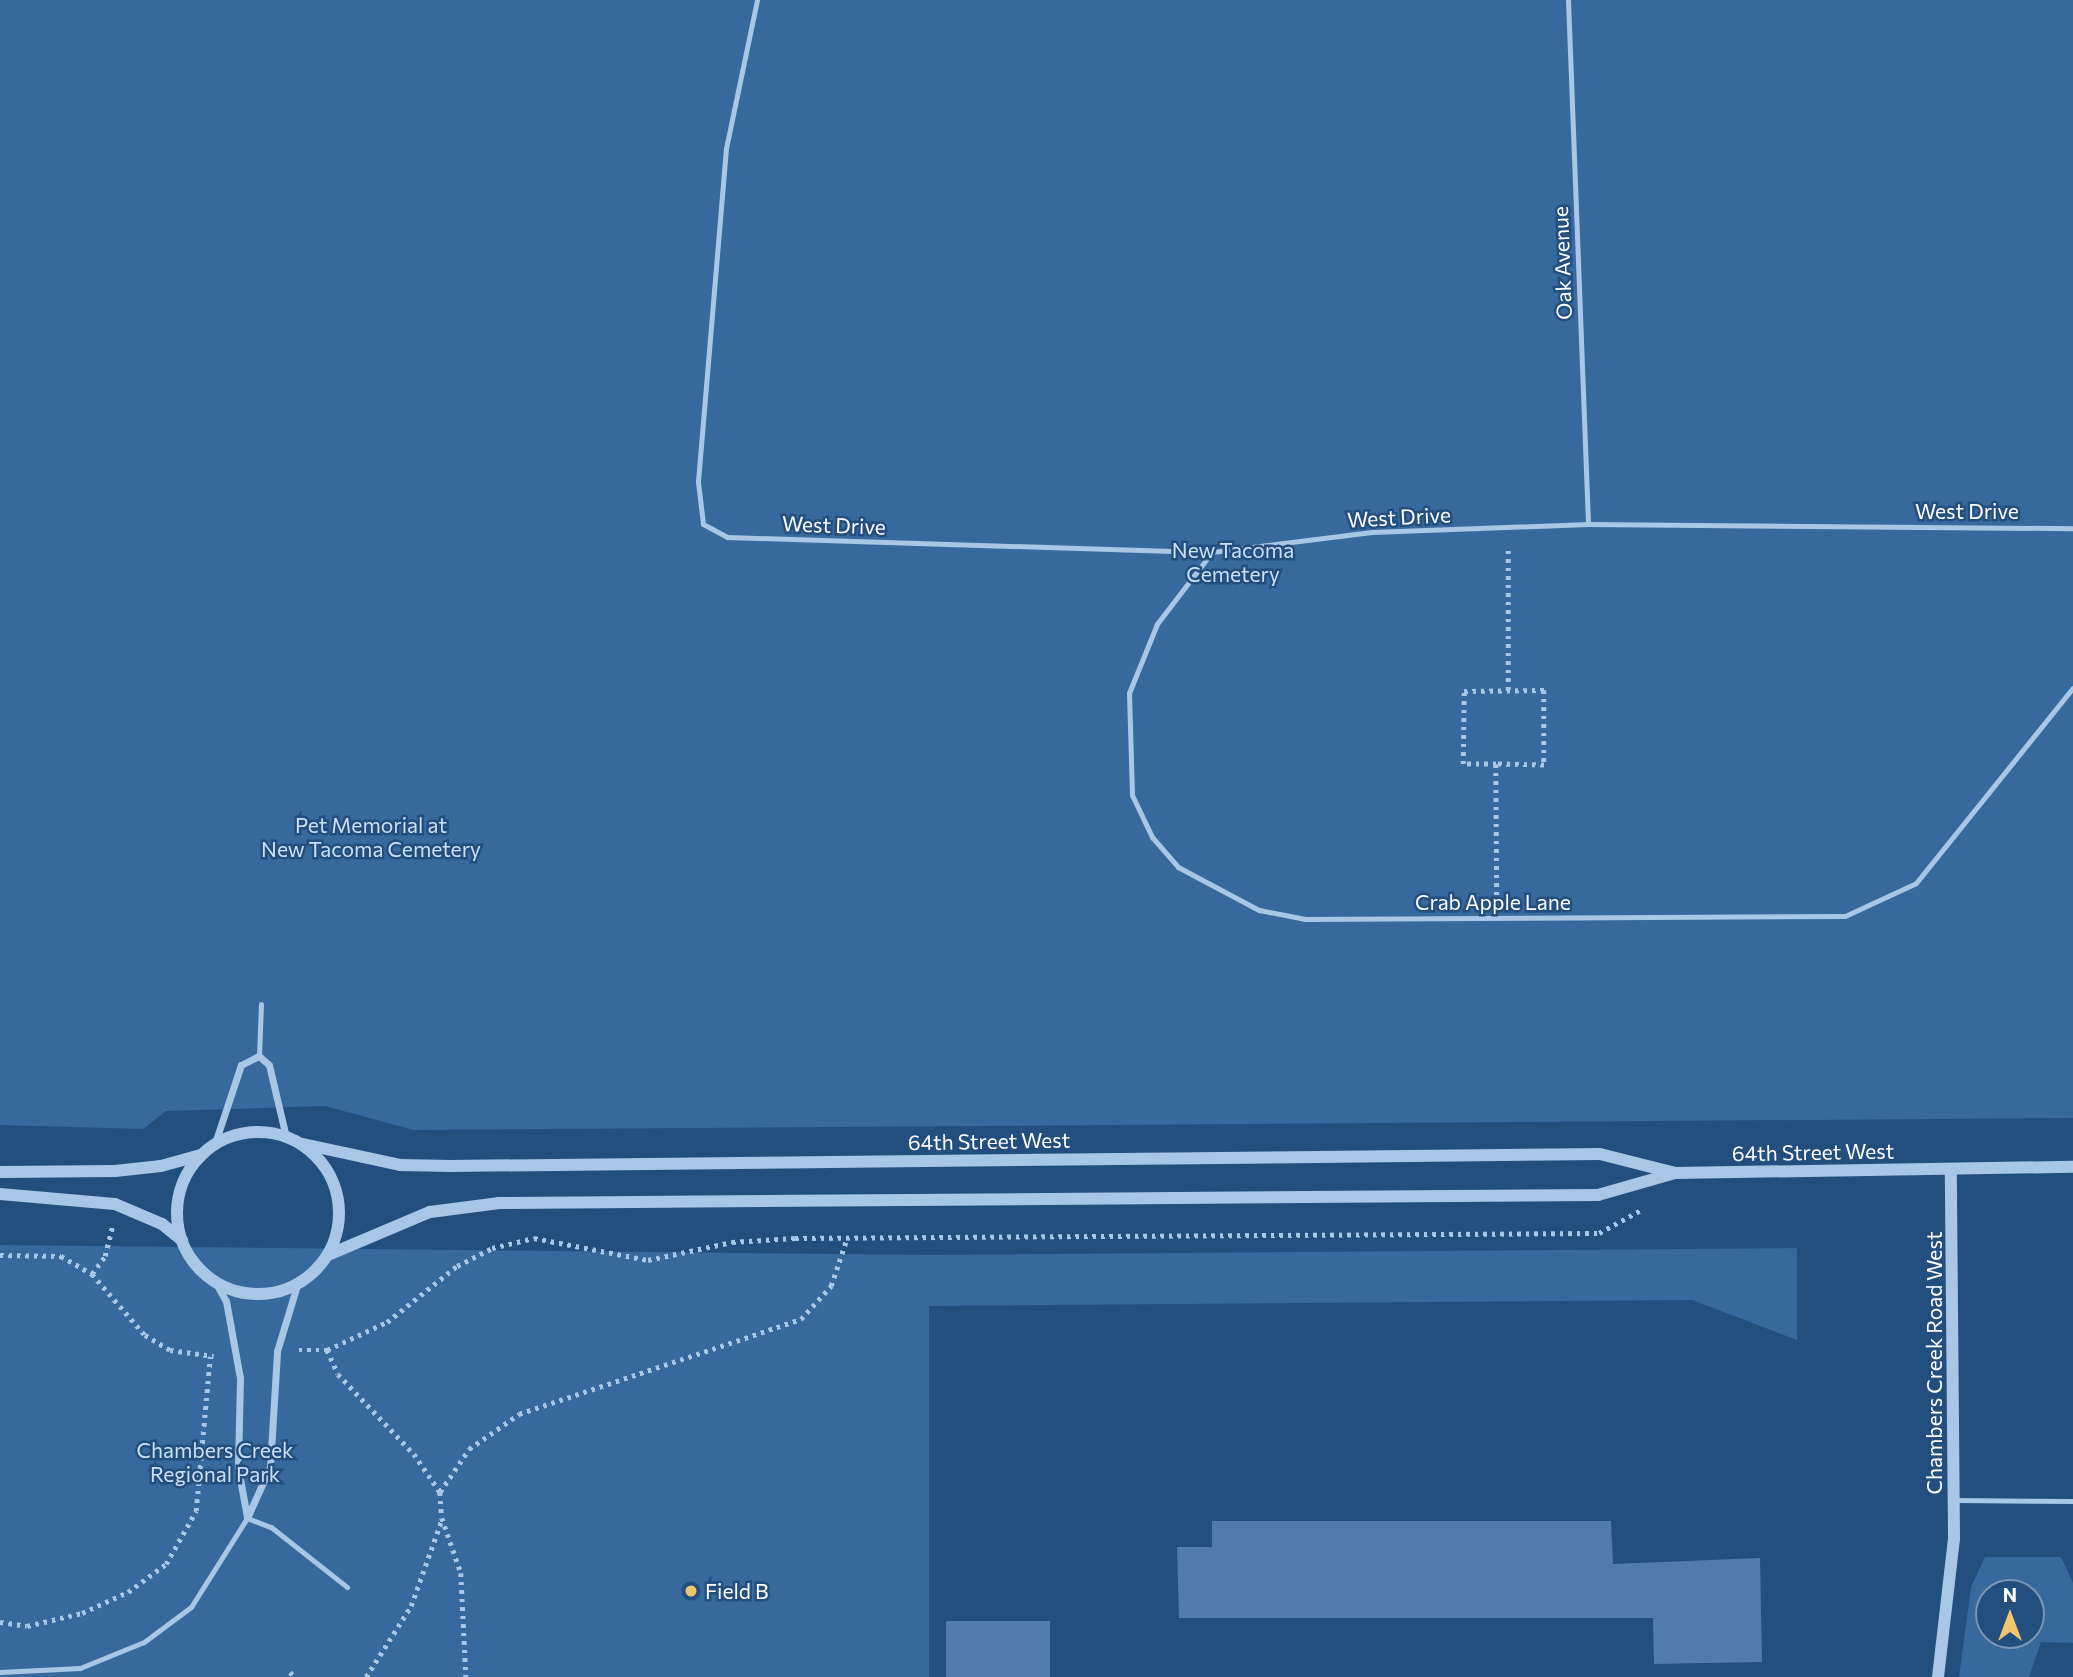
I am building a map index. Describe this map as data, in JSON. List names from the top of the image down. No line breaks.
{"streets":{"street":["64th Street West","Chambers Creek Road West"],"lane":["Oak Avenue","West Drive","Crab Apple Lane"]},"crossings":[["Oak Avenue","West Drive"],["West Drive","Crab Apple Lane"],["64th Street West","Chambers Creek Road West"]],"parks":["New Tacoma Cemetery","Pet Memorial at New Tacoma Cemetery","Chambers Creek Regional Park"],"places":["Field B"],"north":"top"}
